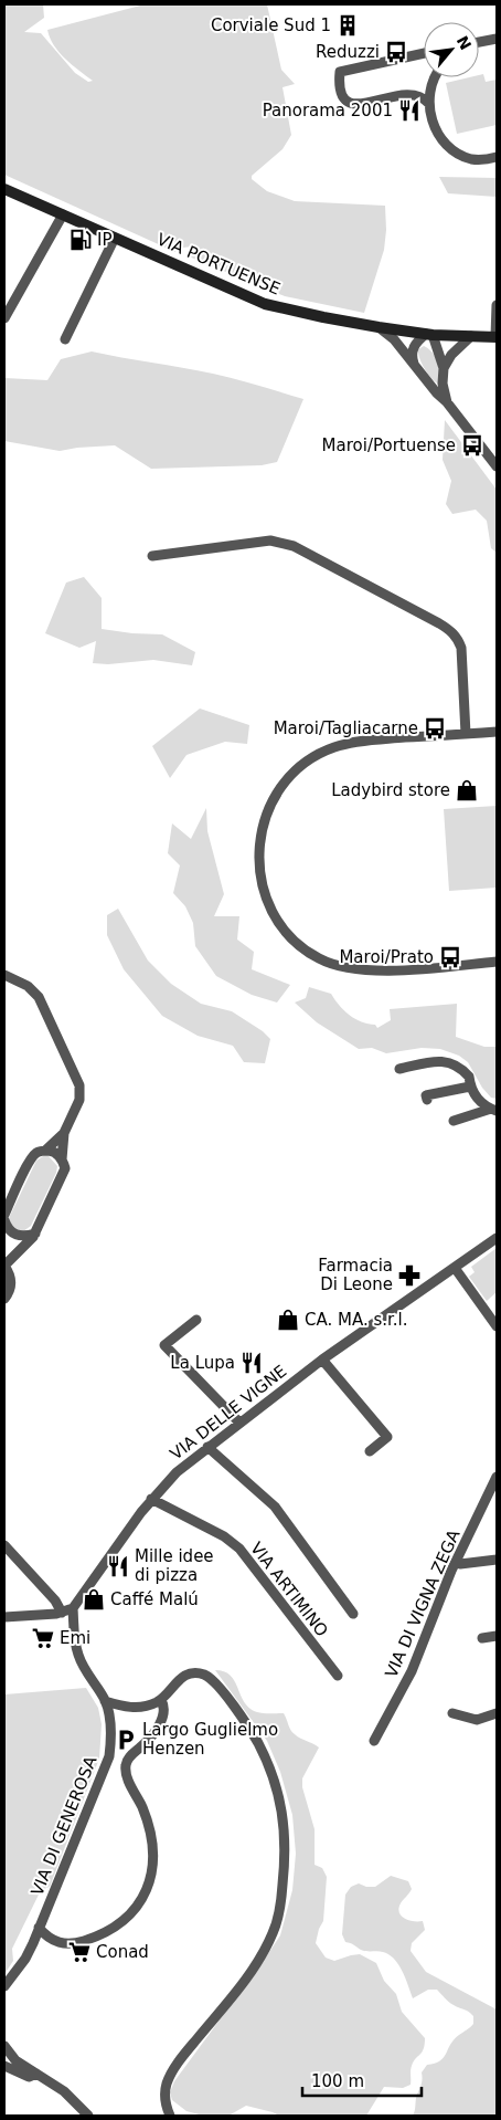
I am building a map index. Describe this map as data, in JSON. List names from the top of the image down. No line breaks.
{"streets":{"main road":["VIA PORTUENSE"],"street":["VIA DELLE VIGNE","VIA ARTIMINO","VIA DI VIGNA ZEGA","VIA DI GENEROSA"]},"crossings":[["VIA DELLE VIGNE","VIA ARTIMINO"],["VIA DELLE VIGNE","VIA DI GENEROSA"]],"places":{"building":["Corviale Sud 1"],"bus stop":["Reduzzi","Maroi/Portuense","Maroi/Tagliacarne","Maroi/Prato"],"restaurant":["Panorama 2001","La Lupa","Mille idee di pizza"],"fuel station":["IP"],"shop":["Ladybird store","CA. MA. s.r.l.","Caffé Malú"],"pharmacy":["Farmacia Di Leone"],"supermarket":["Emi","Conad"],"parking":["Largo Guglielmo Henzen"]},"scale_bar":"100 m","north":"top right"}
